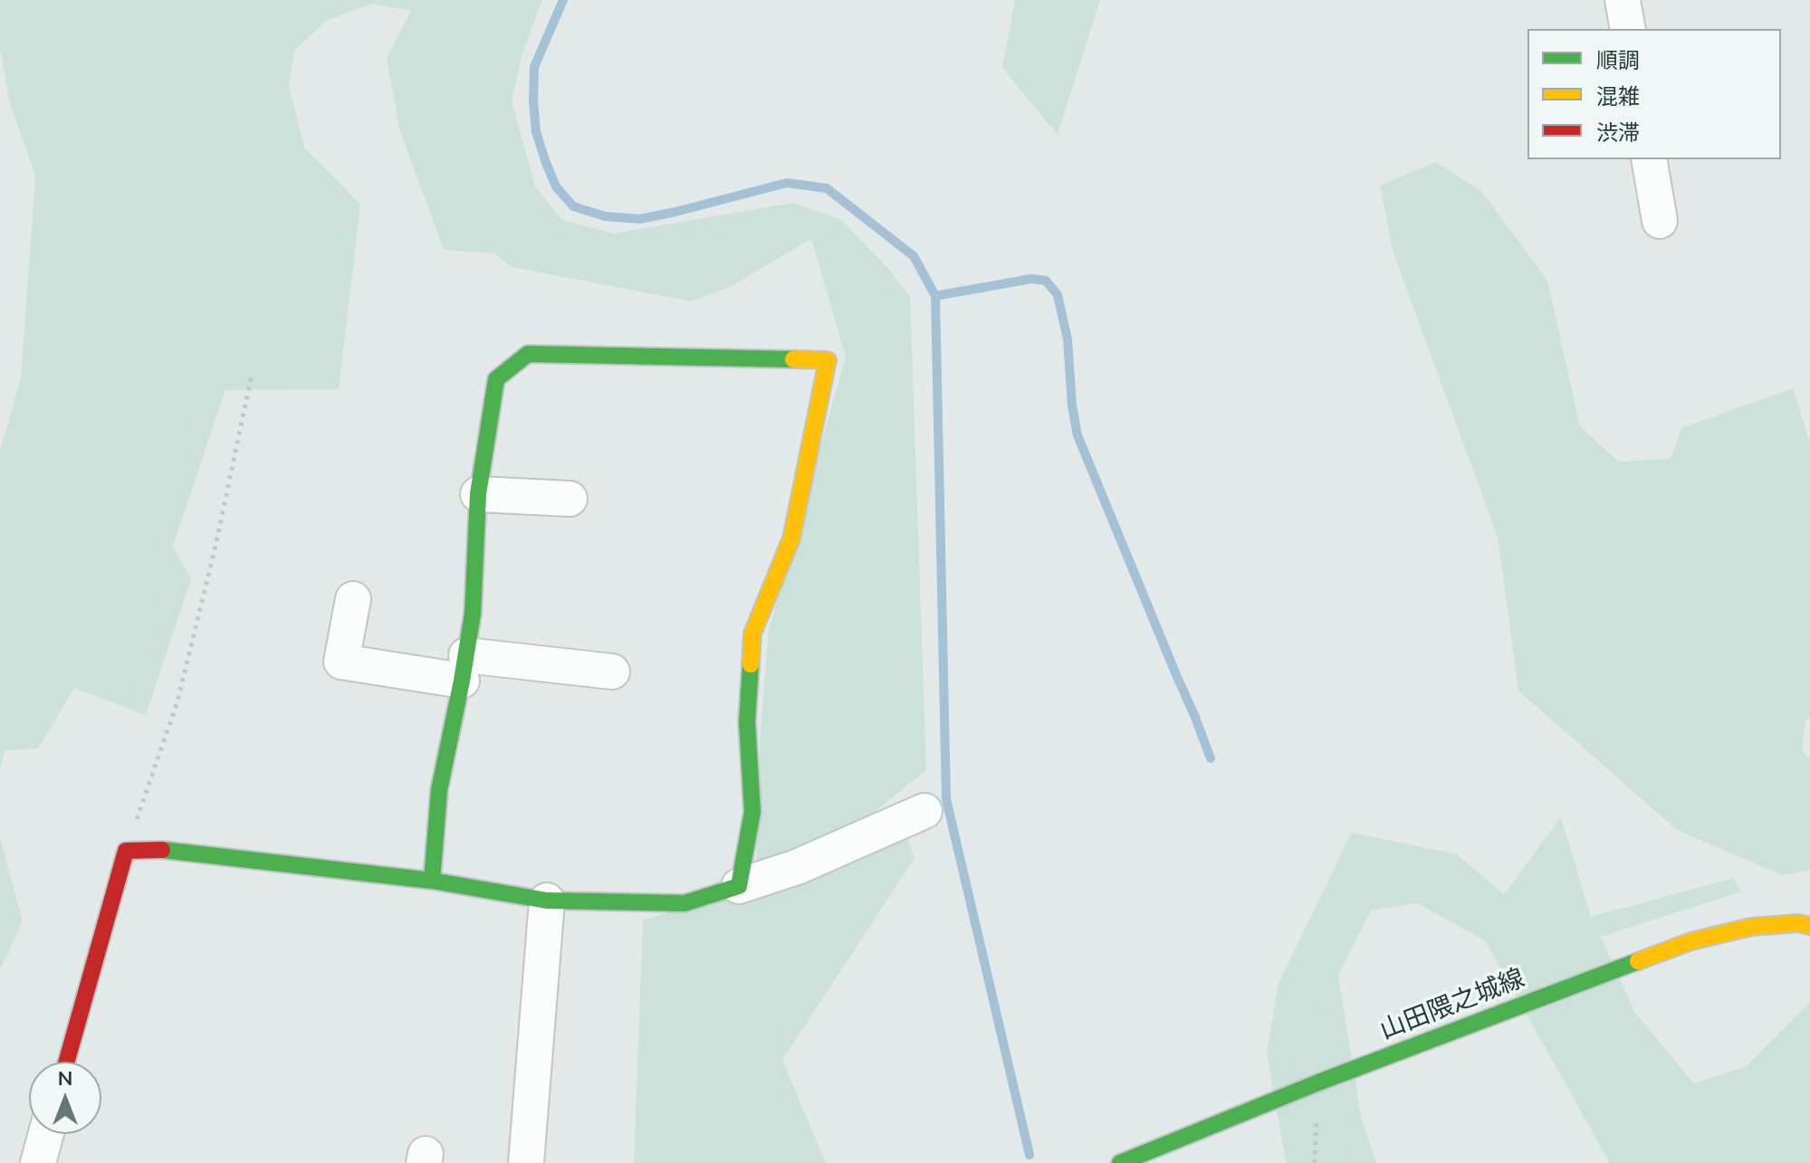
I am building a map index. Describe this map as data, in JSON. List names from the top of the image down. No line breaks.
{"streets":{"street":["山田隈之城線"]},"legend":["順調","混雑","渋滞"],"north":"top"}
